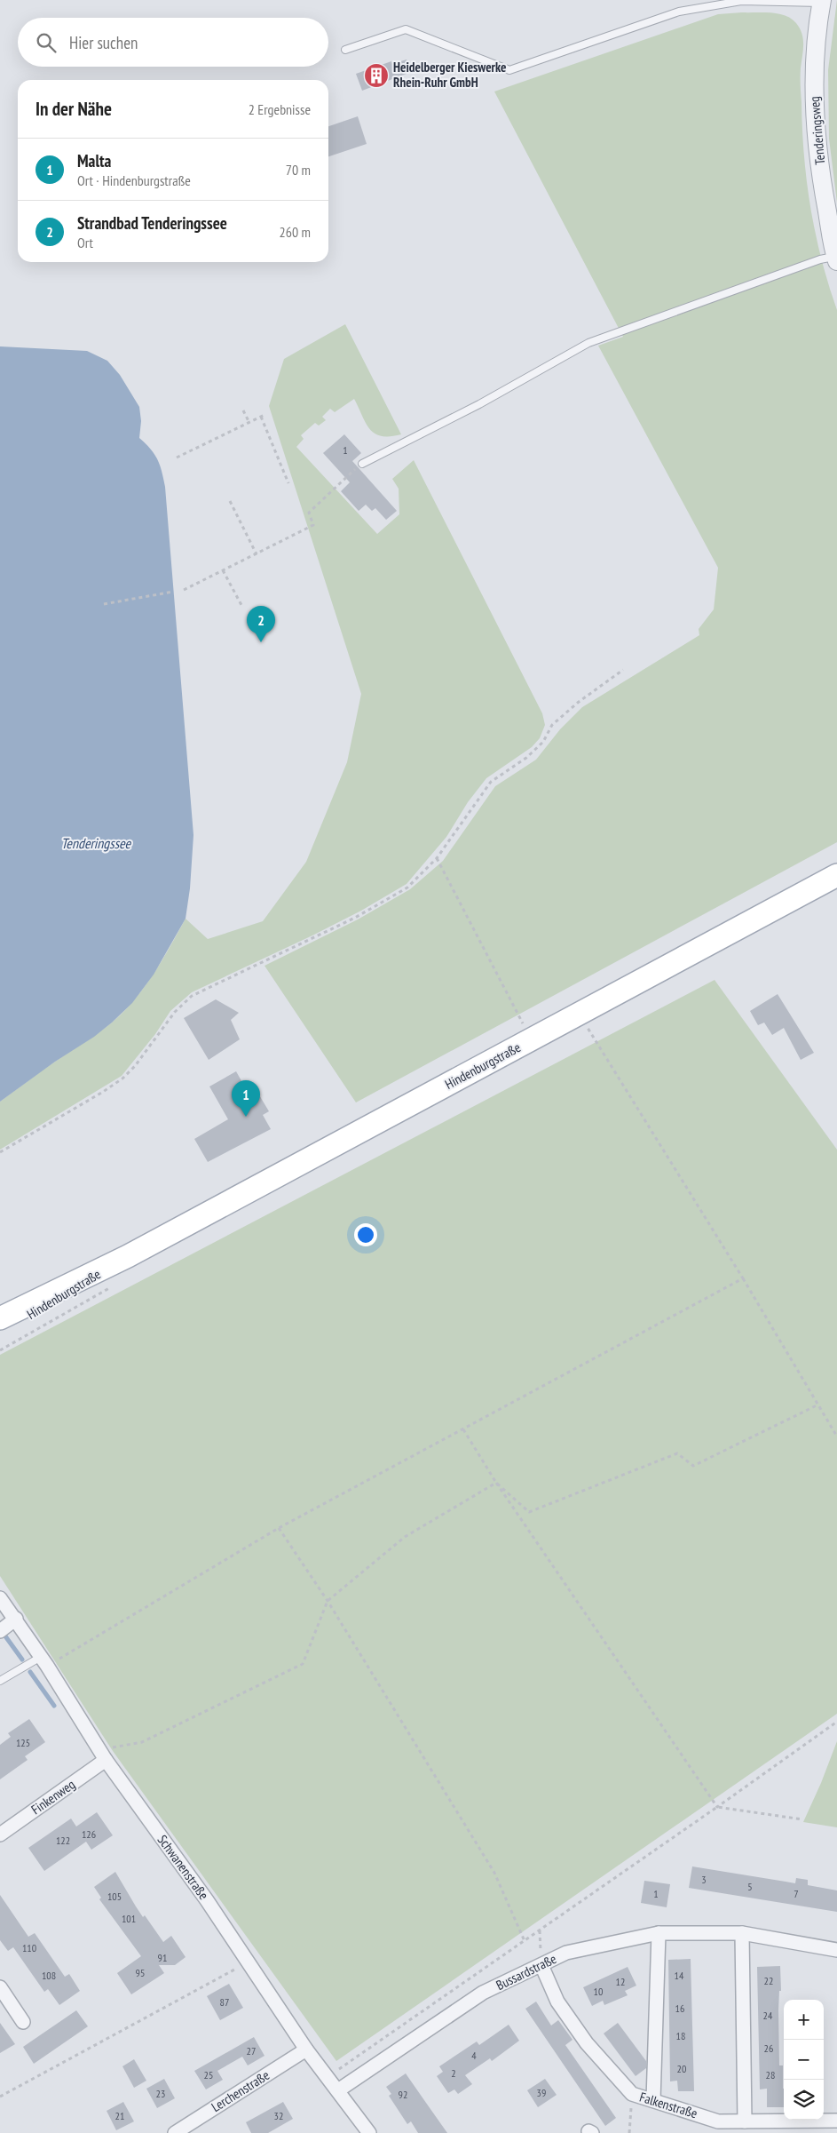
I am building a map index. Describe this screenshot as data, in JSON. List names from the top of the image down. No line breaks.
{"streets":{"main road":["Hindenburgstraße"],"street":["Tenderingsweg","Finkenweg","Schwanenstraße","Bussardstraße","Lerchenstraße","Falkenstraße"]},"crossings":[["Finkenweg","Schwanenstraße"],["Schwanenstraße","Bussardstraße"],["Schwanenstraße","Lerchenstraße"],["Bussardstraße","Falkenstraße"]],"water":["Tenderingssee"],"places":{"building":["Heidelberger Kieswerke Rhein-Ruhr GmbH"]},"house_numbers":["1","125","126","122","3","5","1","7","105","101","110","91","95","108","14","22","12","10","87","16","24","18","26","27","4","20","2","25","28","39","23","92","21","32"],"page":{"search":"Hier suchen","heading":["In der Nähe","2 Ergebnisse"],"list":[{"mark":"1","name":"Malta","note":"Ort · Hindenburgstraße","value":"70 m"},{"mark":"2","name":"Strandbad Tenderingssee","note":"Ort","value":"260 m"}],"pins":["2","1"],"map_buttons":["+","−"]}}
